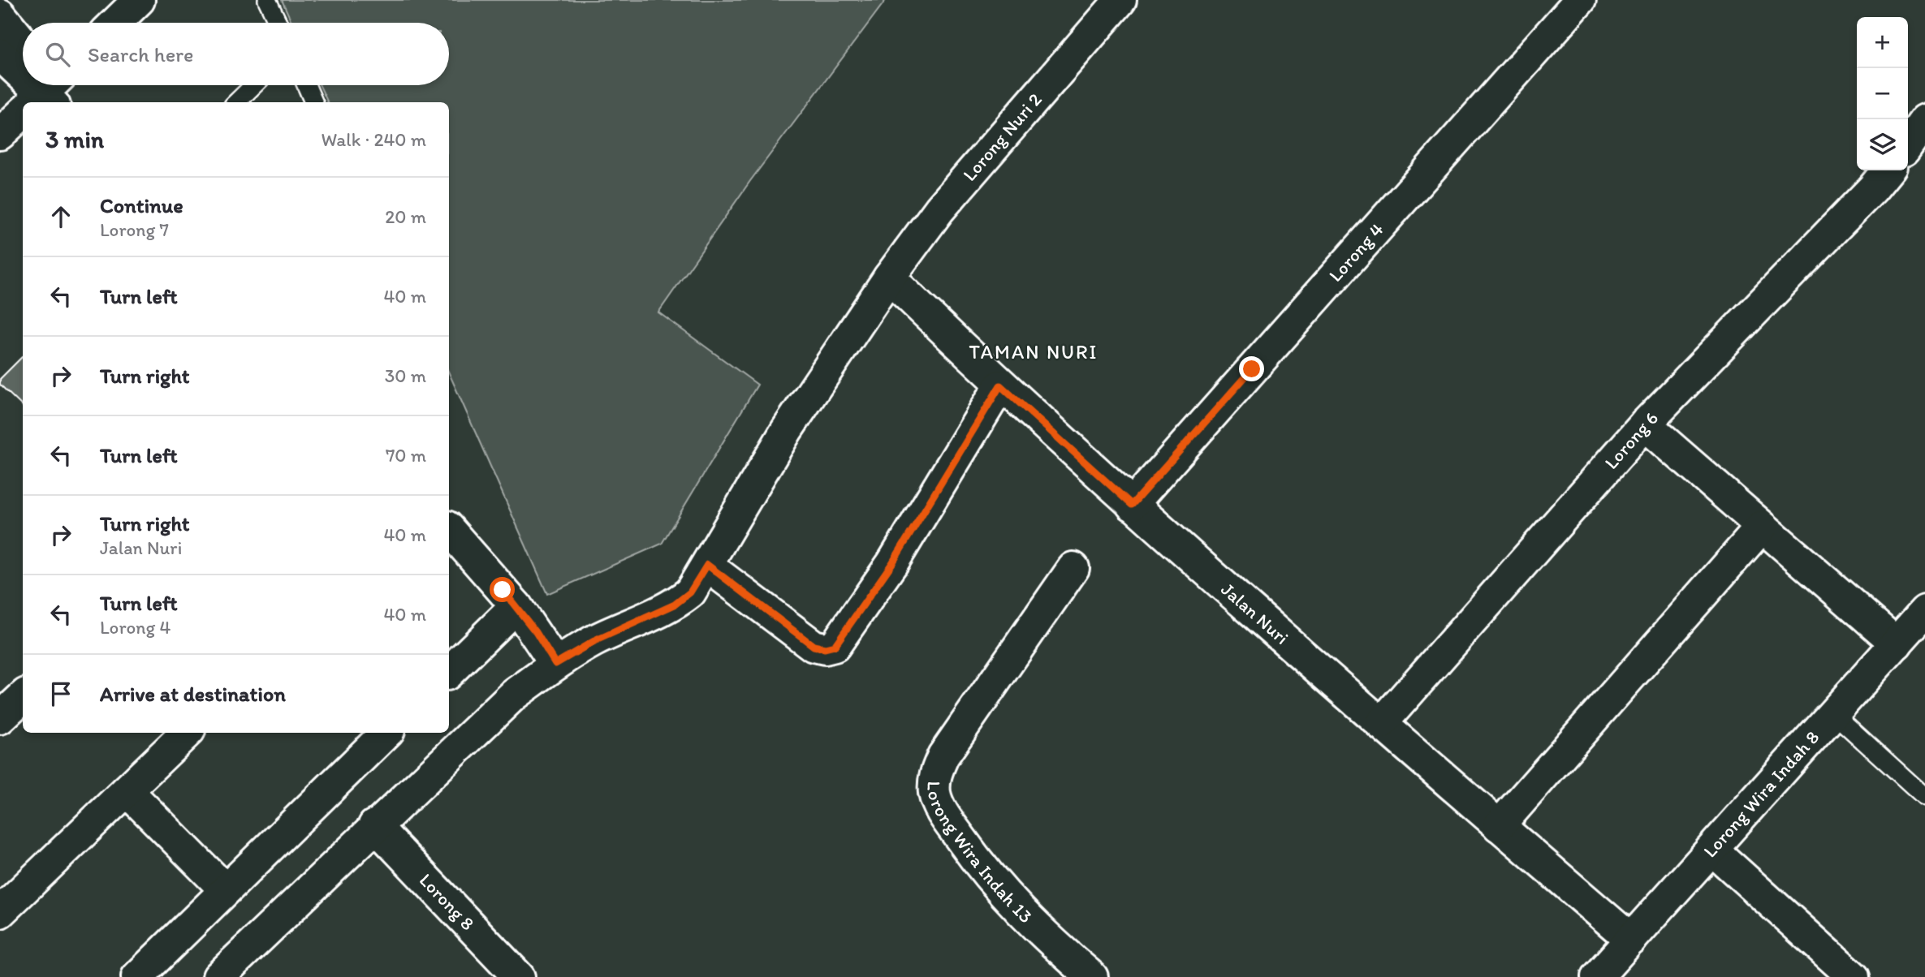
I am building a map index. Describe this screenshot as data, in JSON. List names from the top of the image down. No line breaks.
{"streets":{"street":["Lorong Nuri 2","Lorong 4","Lorong 6","Jalan Nuri","Lorong Wira Indah 8","Lorong Wira Indah 13","Lorong 8"]},"crossings":[["Lorong Nuri 2","Jalan Nuri"],["Lorong Nuri 2","Lorong 8"],["Lorong 4","Jalan Nuri"],["Lorong 6","Jalan Nuri"],["Jalan Nuri","Lorong Wira Indah 8"]],"districts":["TAMAN NURI"],"page":{"map_buttons":["+","−"],"search":"Search here","heading":["3 min","Walk · 240 m"],"list":[["Continue","Lorong 7","20 m"],["Turn left","40 m"],["Turn right","30 m"],["Turn left","70 m"],["Turn right","Jalan Nuri","40 m"],["Turn left","Lorong 4","40 m"],"Arrive at destination"]}}
